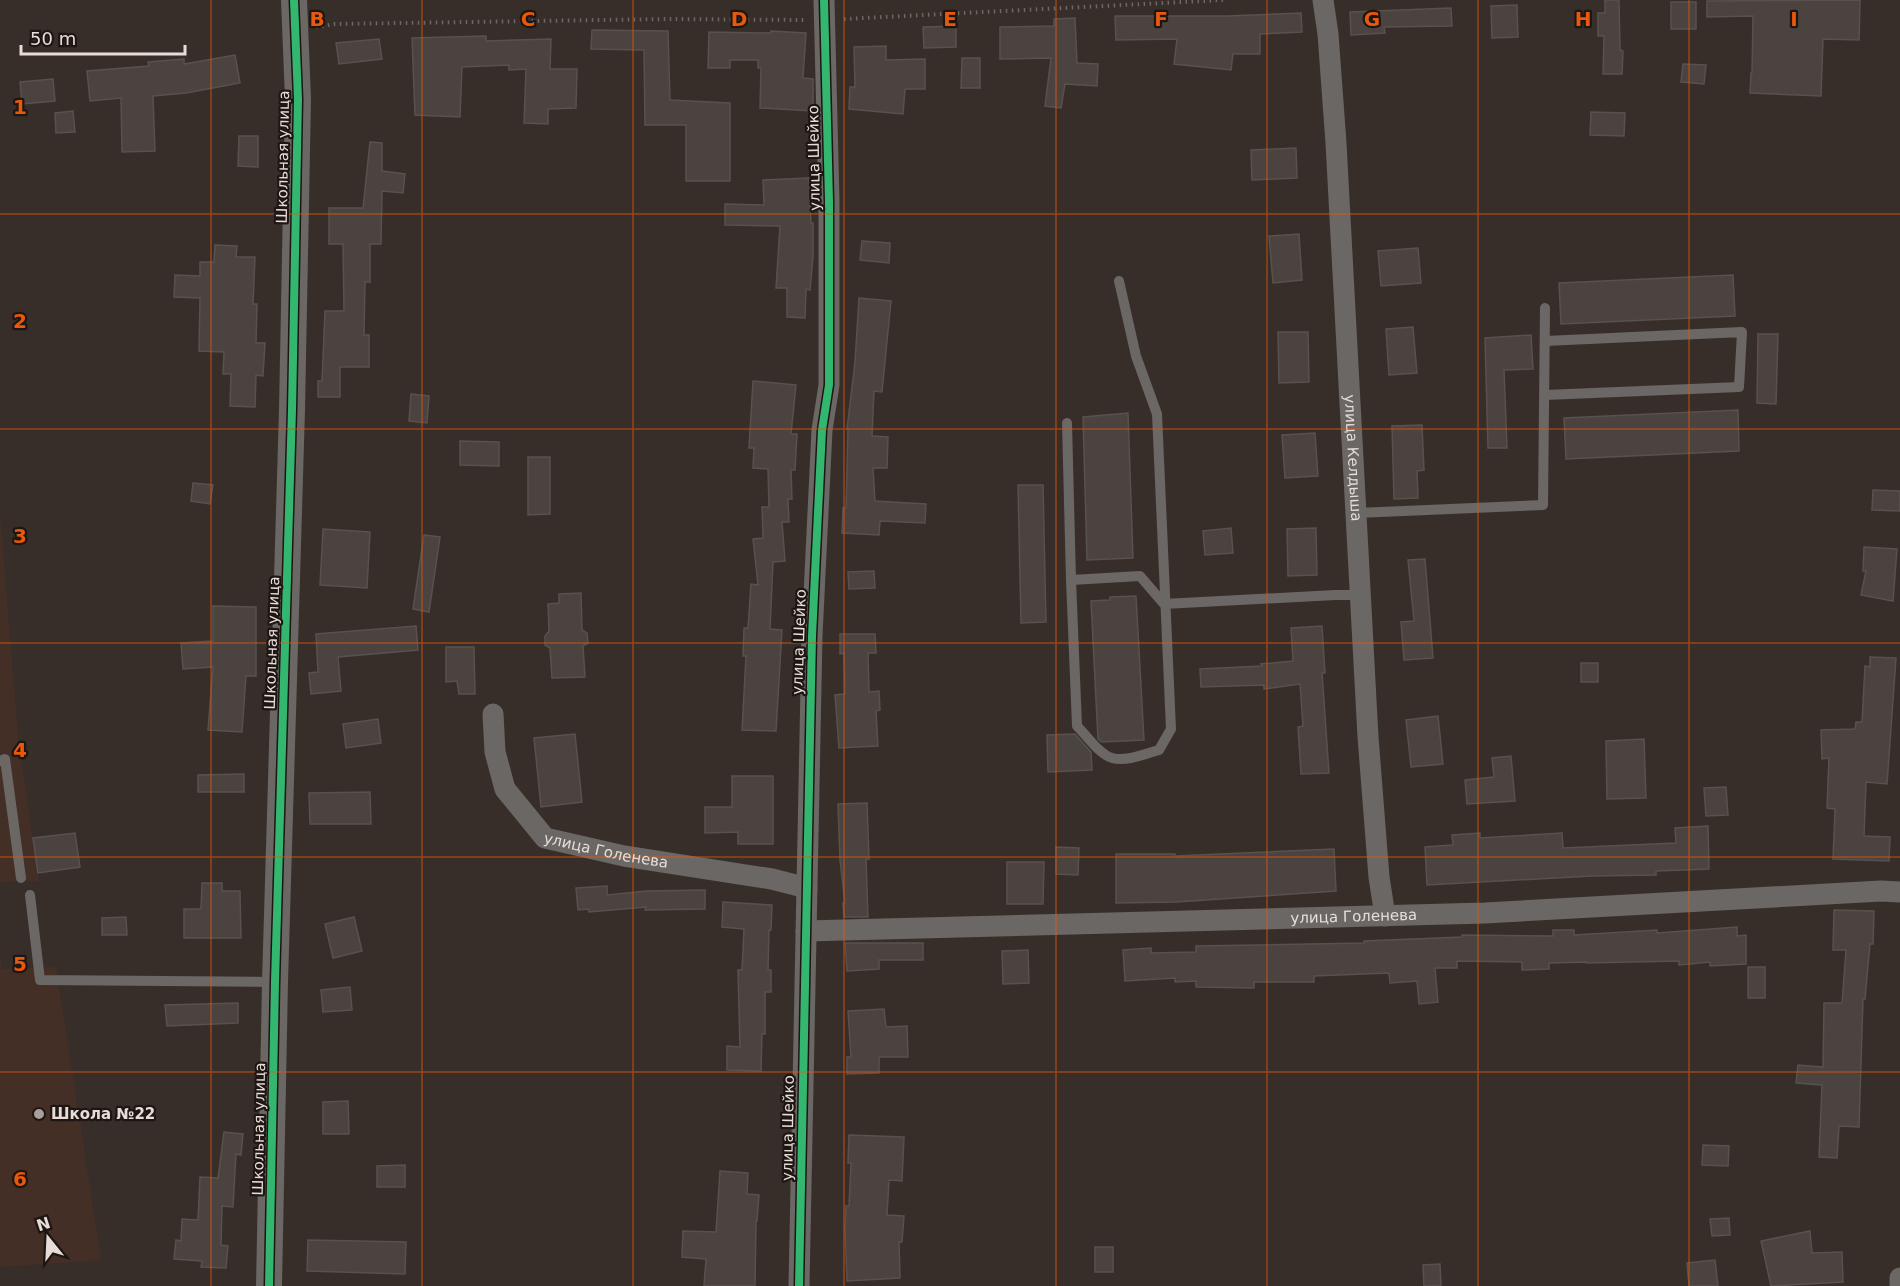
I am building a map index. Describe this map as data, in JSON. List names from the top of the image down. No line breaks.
{"streets":{"street":["Школьная улица","улица Шейко","улица Келдыша","улица Голенева"]},"crossings":[["улица Шейко","улица Голенева"],["улица Келдыша","улица Голенева"]],"places":["Школа №22"],"scale_bar":"50 m","north":"top","grid":{"columns":["B","C","D","E","F","G","H","I"],"rows":["1","2","3","4","5","6"]}}
